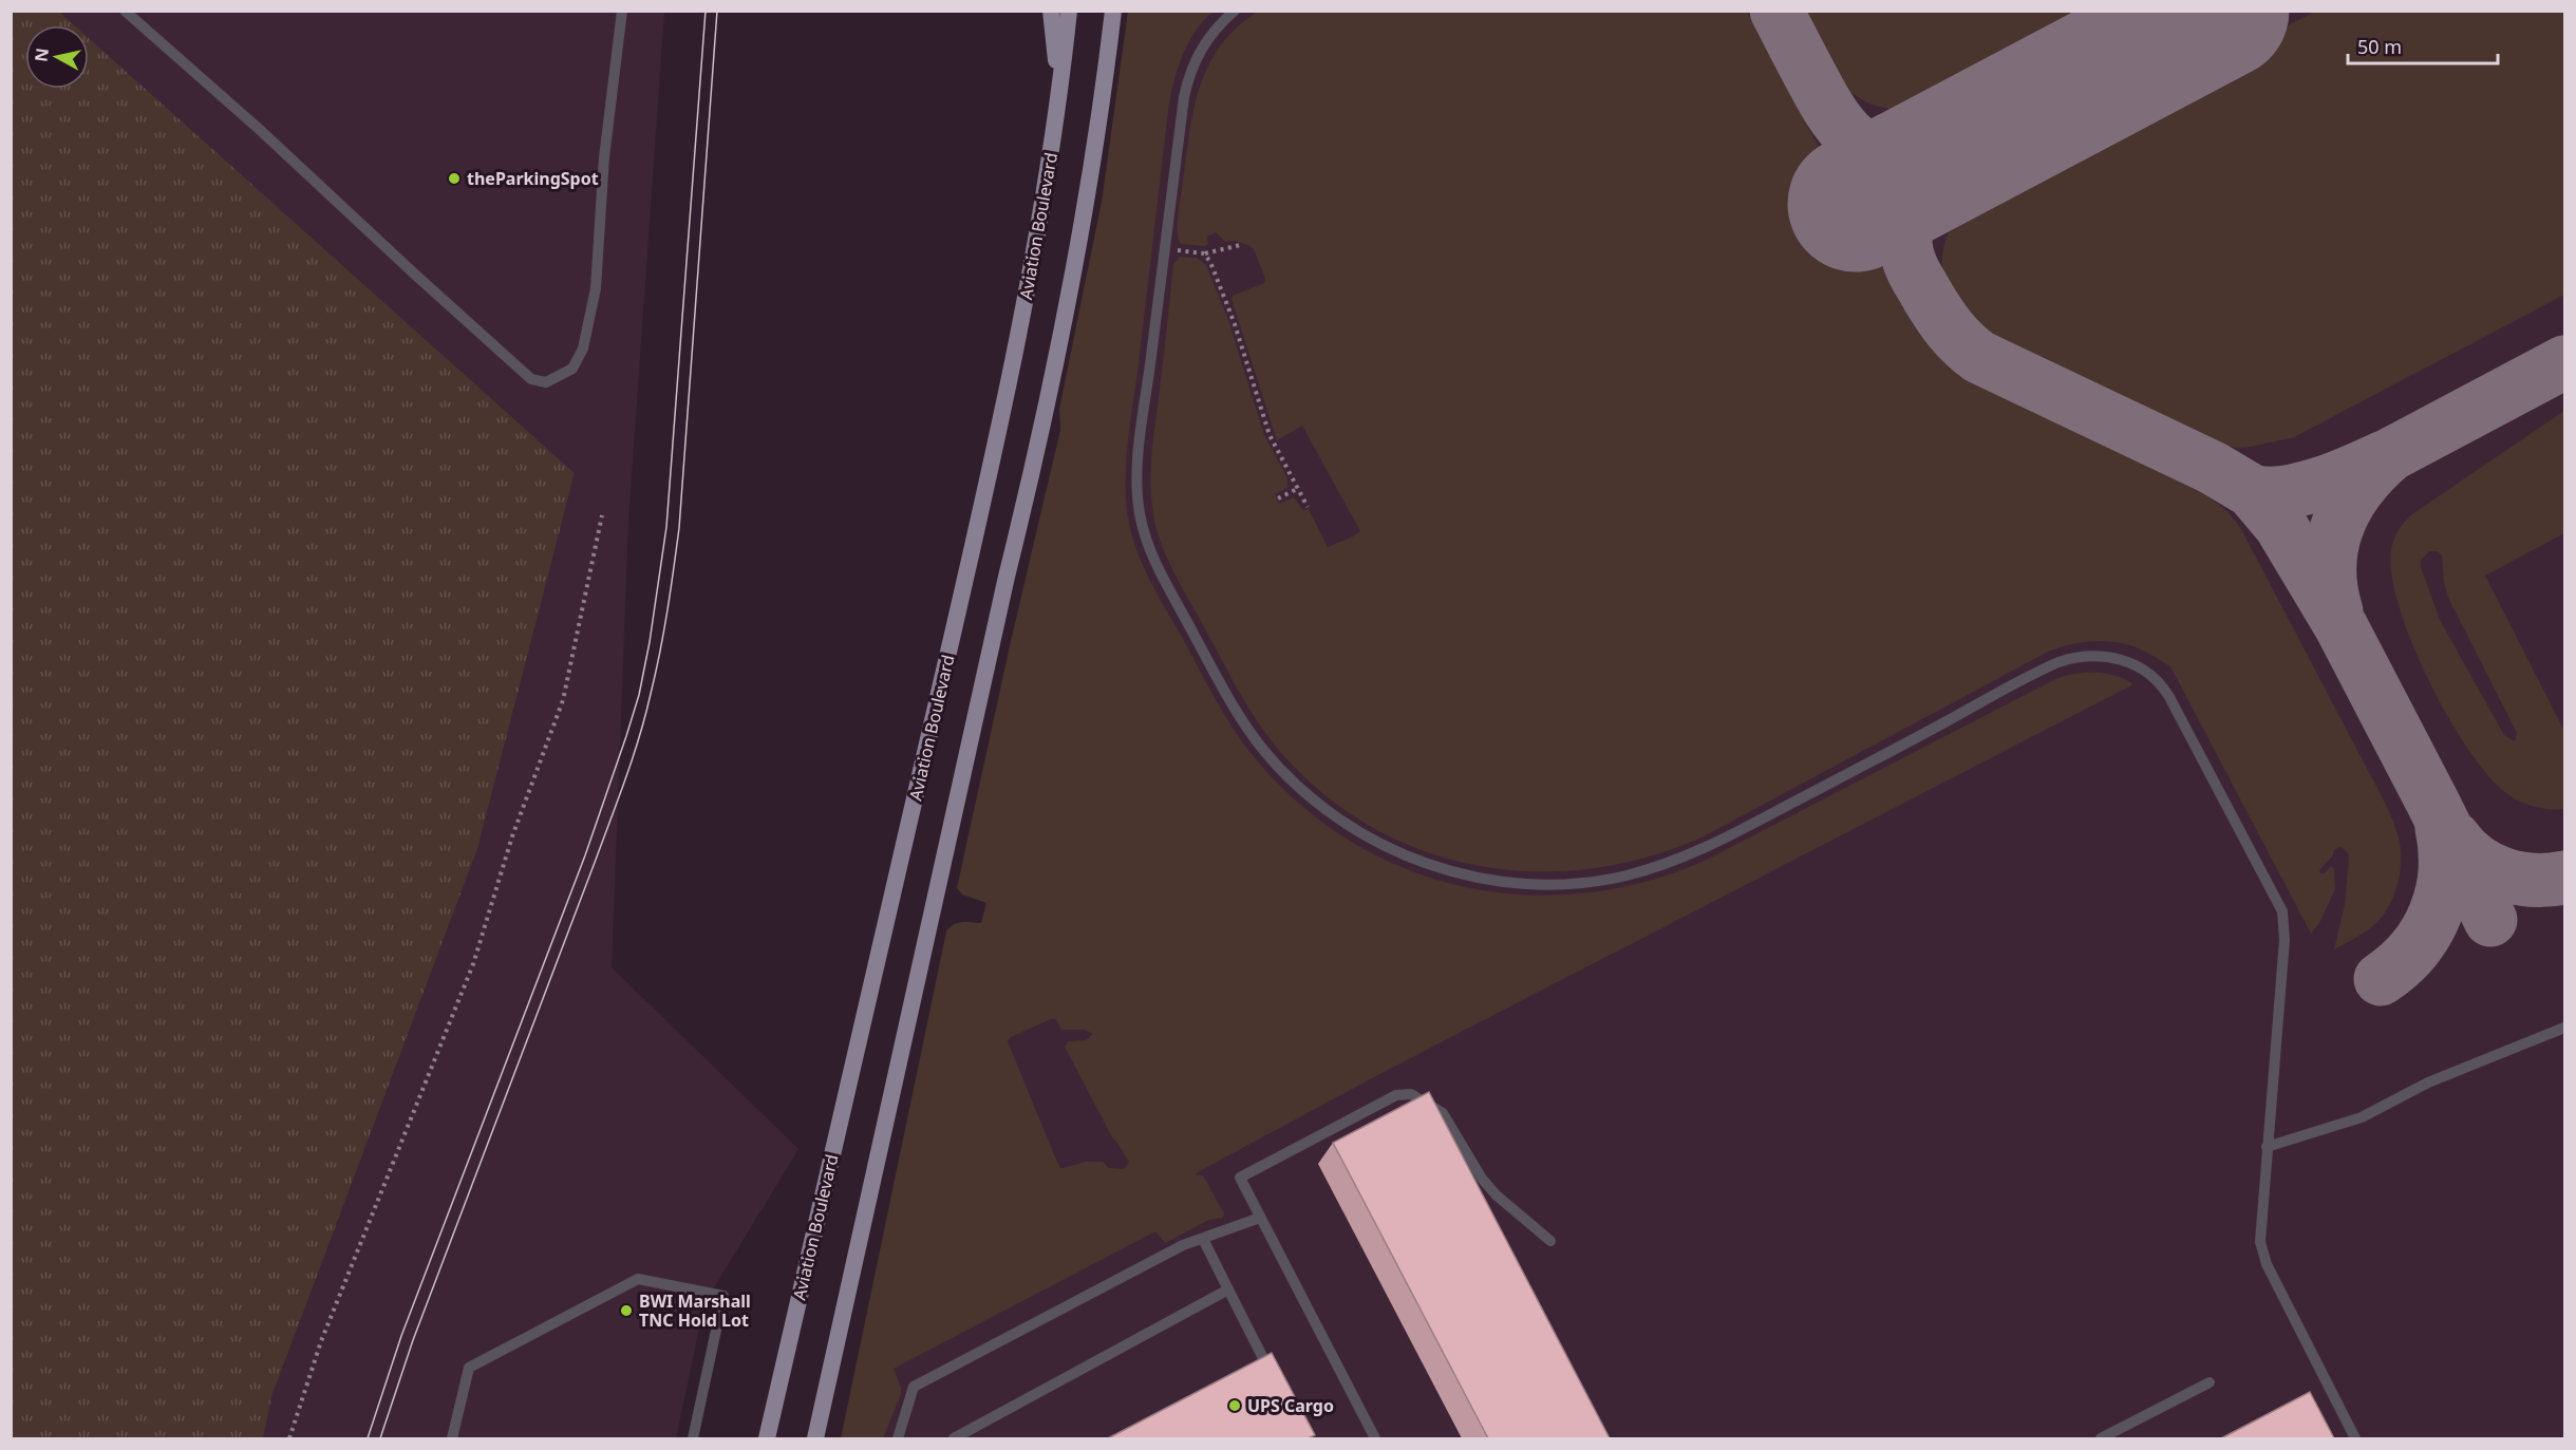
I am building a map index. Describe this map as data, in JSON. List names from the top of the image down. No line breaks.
{"streets":{"main road":["Aviation Boulevard"]},"places":["theParkingSpot","BWI Marshall TNC Hold Lot","UPS Cargo"],"scale_bar":"50 m","north":"left"}
